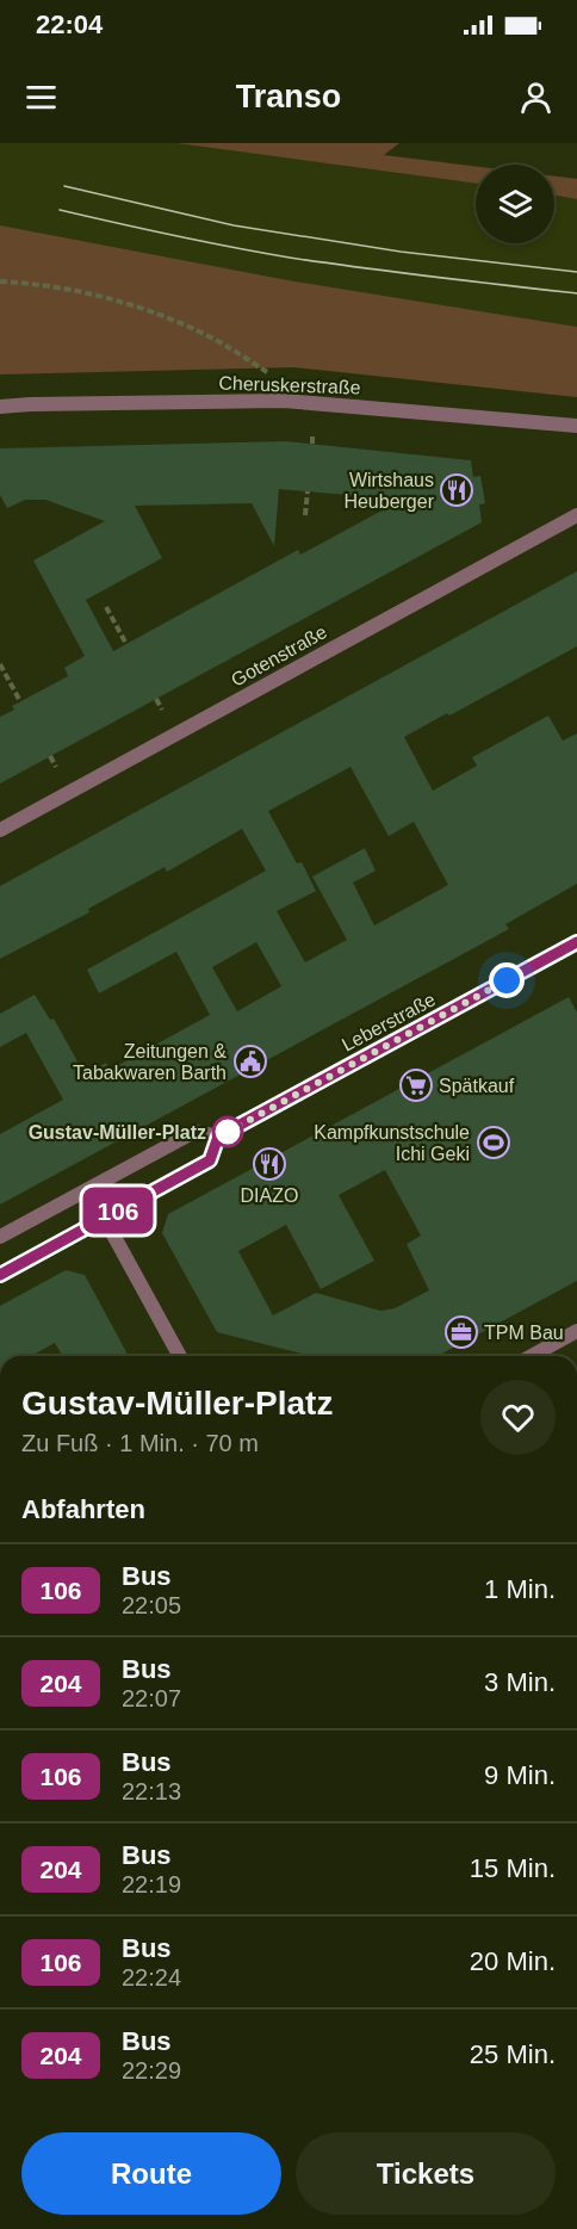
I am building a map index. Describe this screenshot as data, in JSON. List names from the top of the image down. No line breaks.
{"streets":{"street":["Cheruskerstraße","Gotenstraße","Leberstraße"]},"places":{"restaurant":["Wirtshaus Heuberger","DIAZO"],"public building":["Zeitungen & Tabakwaren Barth"],"supermarket":["Spätkauf"],"other":["Gustav-Müller-Platz"],"sports":["Kampfkunstschule Ichi Geki"],"office":["TPM Bau"]},"lines":["bus line 106"],"page":{"status":"22:04","header":"Transo","on_map":"106","heading":[["Gustav-Müller-Platz","Zu Fuß · 1 Min. · 70 m"],"Abfahrten"],"list":[{"mark":"106","name":"Bus","note":"22:05","value":"1 Min."},{"mark":"204","name":"Bus","note":"22:07","value":"3 Min."},{"mark":"106","name":"Bus","note":"22:13","value":"9 Min."},{"mark":"204","name":"Bus","note":"22:19","value":"15 Min."},{"mark":"106","name":"Bus","note":"22:24","value":"20 Min."},{"mark":"204","name":"Bus","note":"22:29","value":"25 Min."}],"buttons":["Route","Tickets"]}}
